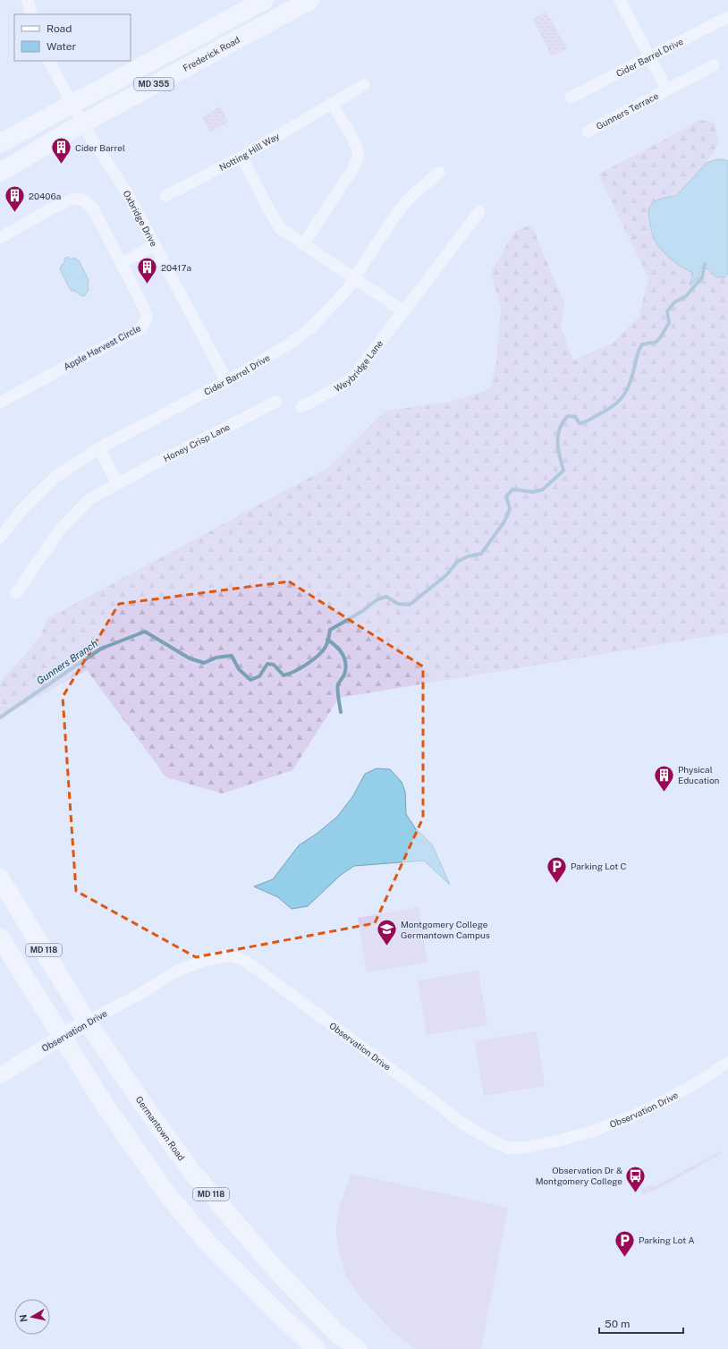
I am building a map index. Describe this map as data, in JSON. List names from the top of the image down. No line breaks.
{"streets":{"main road":["Frederick Road","MD 355","MD 118","Germantown Road"],"street":["Cider Barrel Drive","Gunners Terrace","Notting Hill Way","Oxbridge Drive","Apple Harvest Circle","Weybridge Lane","Honey Crisp Lane","Observation Drive"]},"crossings":[["Frederick Road","Oxbridge Drive"],["Cider Barrel Drive","Gunners Terrace"],["Cider Barrel Drive","Oxbridge Drive"],["MD 355","Oxbridge Drive"],["MD 118","Observation Drive"],["Observation Drive","Germantown Road"]],"water":["Gunners Branch"],"places":{"building":["Cider Barrel","20406a","20417a","Physical Education"],"parking":["Parking Lot C","Parking Lot A"],"school or university":["Montgomery College Germantown Campus"],"bus stop":["Observation Dr & Montgomery College"]},"legend":["Road","Water"],"scale_bar":"50 m","north":"left"}
